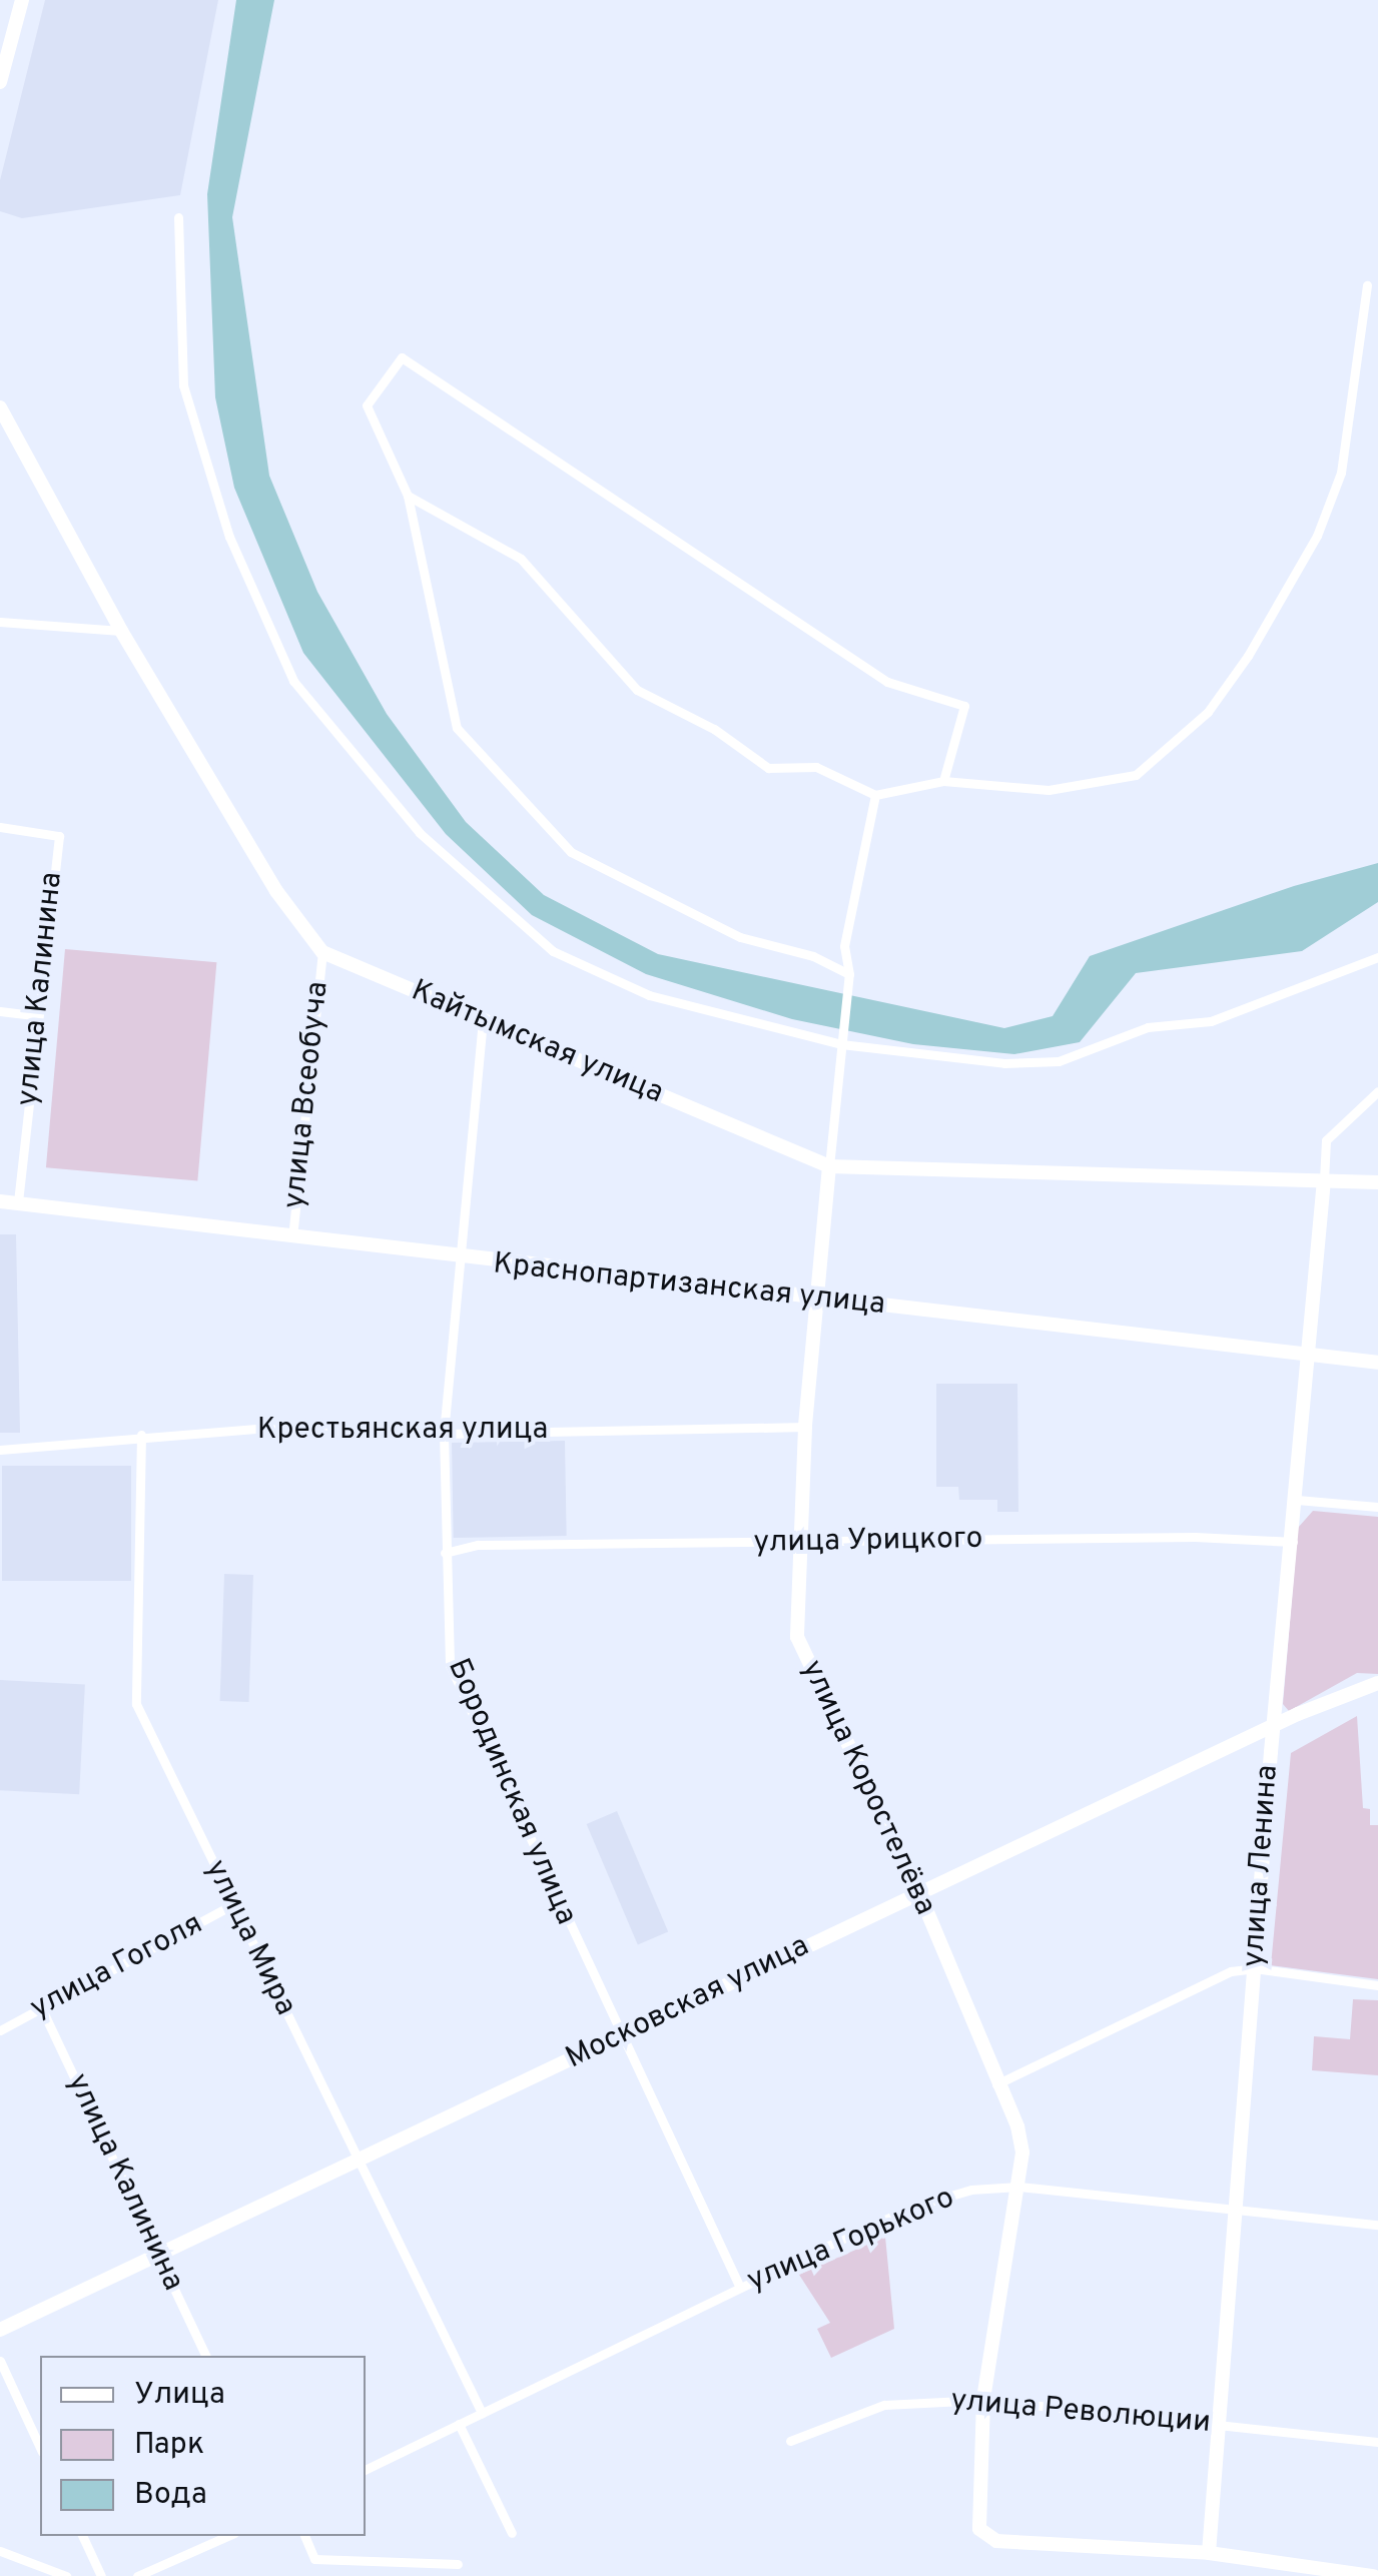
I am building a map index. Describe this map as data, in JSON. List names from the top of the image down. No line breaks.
{"streets":{"street":["улица Калинина","Кайтымская улица","улица Всеобуча","Краснопартизанская улица","Крестьянская улица","улица Урицкого","улица Коростелёва","Бородинская улица","улица Ленина","улица Мира","улица Гоголя","Московская улица","улица Горького","улица Революции"]},"crossings":[["улица Калинина","Краснопартизанская улица"],["улица Калинина","улица Гоголя"],["улица Калинина","Московская улица"],["Кайтымская улица","улица Всеобуча"],["Кайтымская улица","улица Коростелёва"],["Кайтымская улица","Бородинская улица"],["Кайтымская улица","улица Ленина"],["улица Всеобуча","Краснопартизанская улица"],["Краснопартизанская улица","улица Коростелёва"],["Краснопартизанская улица","Бородинская улица"],["Краснопартизанская улица","улица Ленина"],["Крестьянская улица","улица Коростелёва"],["Крестьянская улица","Бородинская улица"],["Крестьянская улица","улица Мира"],["улица Урицкого","улица Коростелёва"],["улица Урицкого","Бородинская улица"],["улица Урицкого","улица Ленина"],["улица Коростелёва","улица Ленина"],["улица Коростелёва","Московская улица"],["улица Коростелёва","улица Горького"],["улица Коростелёва","улица Революции"],["Бородинская улица","Московская улица"],["Бородинская улица","улица Горького"],["улица Ленина","Московская улица"],["улица Ленина","улица Горького"],["улица Ленина","улица Революции"],["улица Мира","улица Гоголя"],["улица Мира","Московская улица"],["улица Мира","улица Горького"]],"legend":["Улица","Парк","Вода"]}
